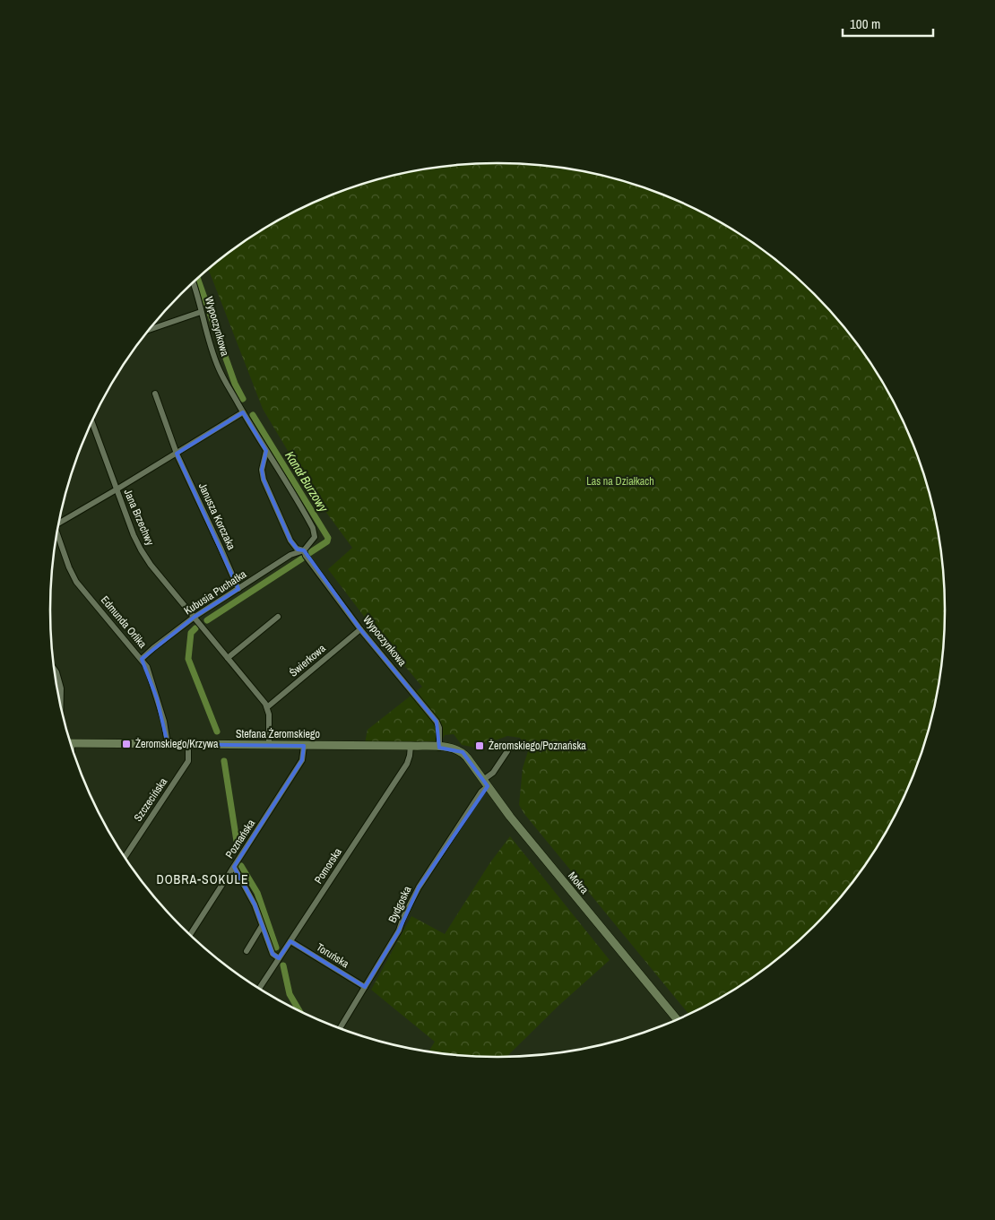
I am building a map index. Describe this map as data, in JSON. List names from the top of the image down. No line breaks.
{"streets":{"street":["Wypoczynkowa","Janusza Korczaka","Jana Brzechwy","Kubusia Puchatka","Edmunda Orlika","Świerkowa","Stefana Żeromskiego","Szczecińska","Poznańska","Pomorska","Mokra","Bydgoska","Toruńska"]},"crossings":[["Wypoczynkowa","Kubusia Puchatka"],["Wypoczynkowa","Świerkowa"],["Wypoczynkowa","Stefana Żeromskiego"],["Janusza Korczaka","Kubusia Puchatka"],["Jana Brzechwy","Kubusia Puchatka"],["Jana Brzechwy","Świerkowa"],["Kubusia Puchatka","Edmunda Orlika"],["Edmunda Orlika","Stefana Żeromskiego"],["Stefana Żeromskiego","Szczecińska"],["Stefana Żeromskiego","Poznańska"],["Stefana Żeromskiego","Pomorska"],["Stefana Żeromskiego","Mokra"],["Pomorska","Toruńska"],["Mokra","Bydgoska"],["Bydgoska","Toruńska"]],"districts":["DOBRA-SOKULE"],"water":["Kanał Burzowy"],"parks":["Las na Działkach"],"places":{"transit":["Żeromskiego/Krzywa","Żeromskiego/Poznańska"]},"scale_bar":"100 m"}
